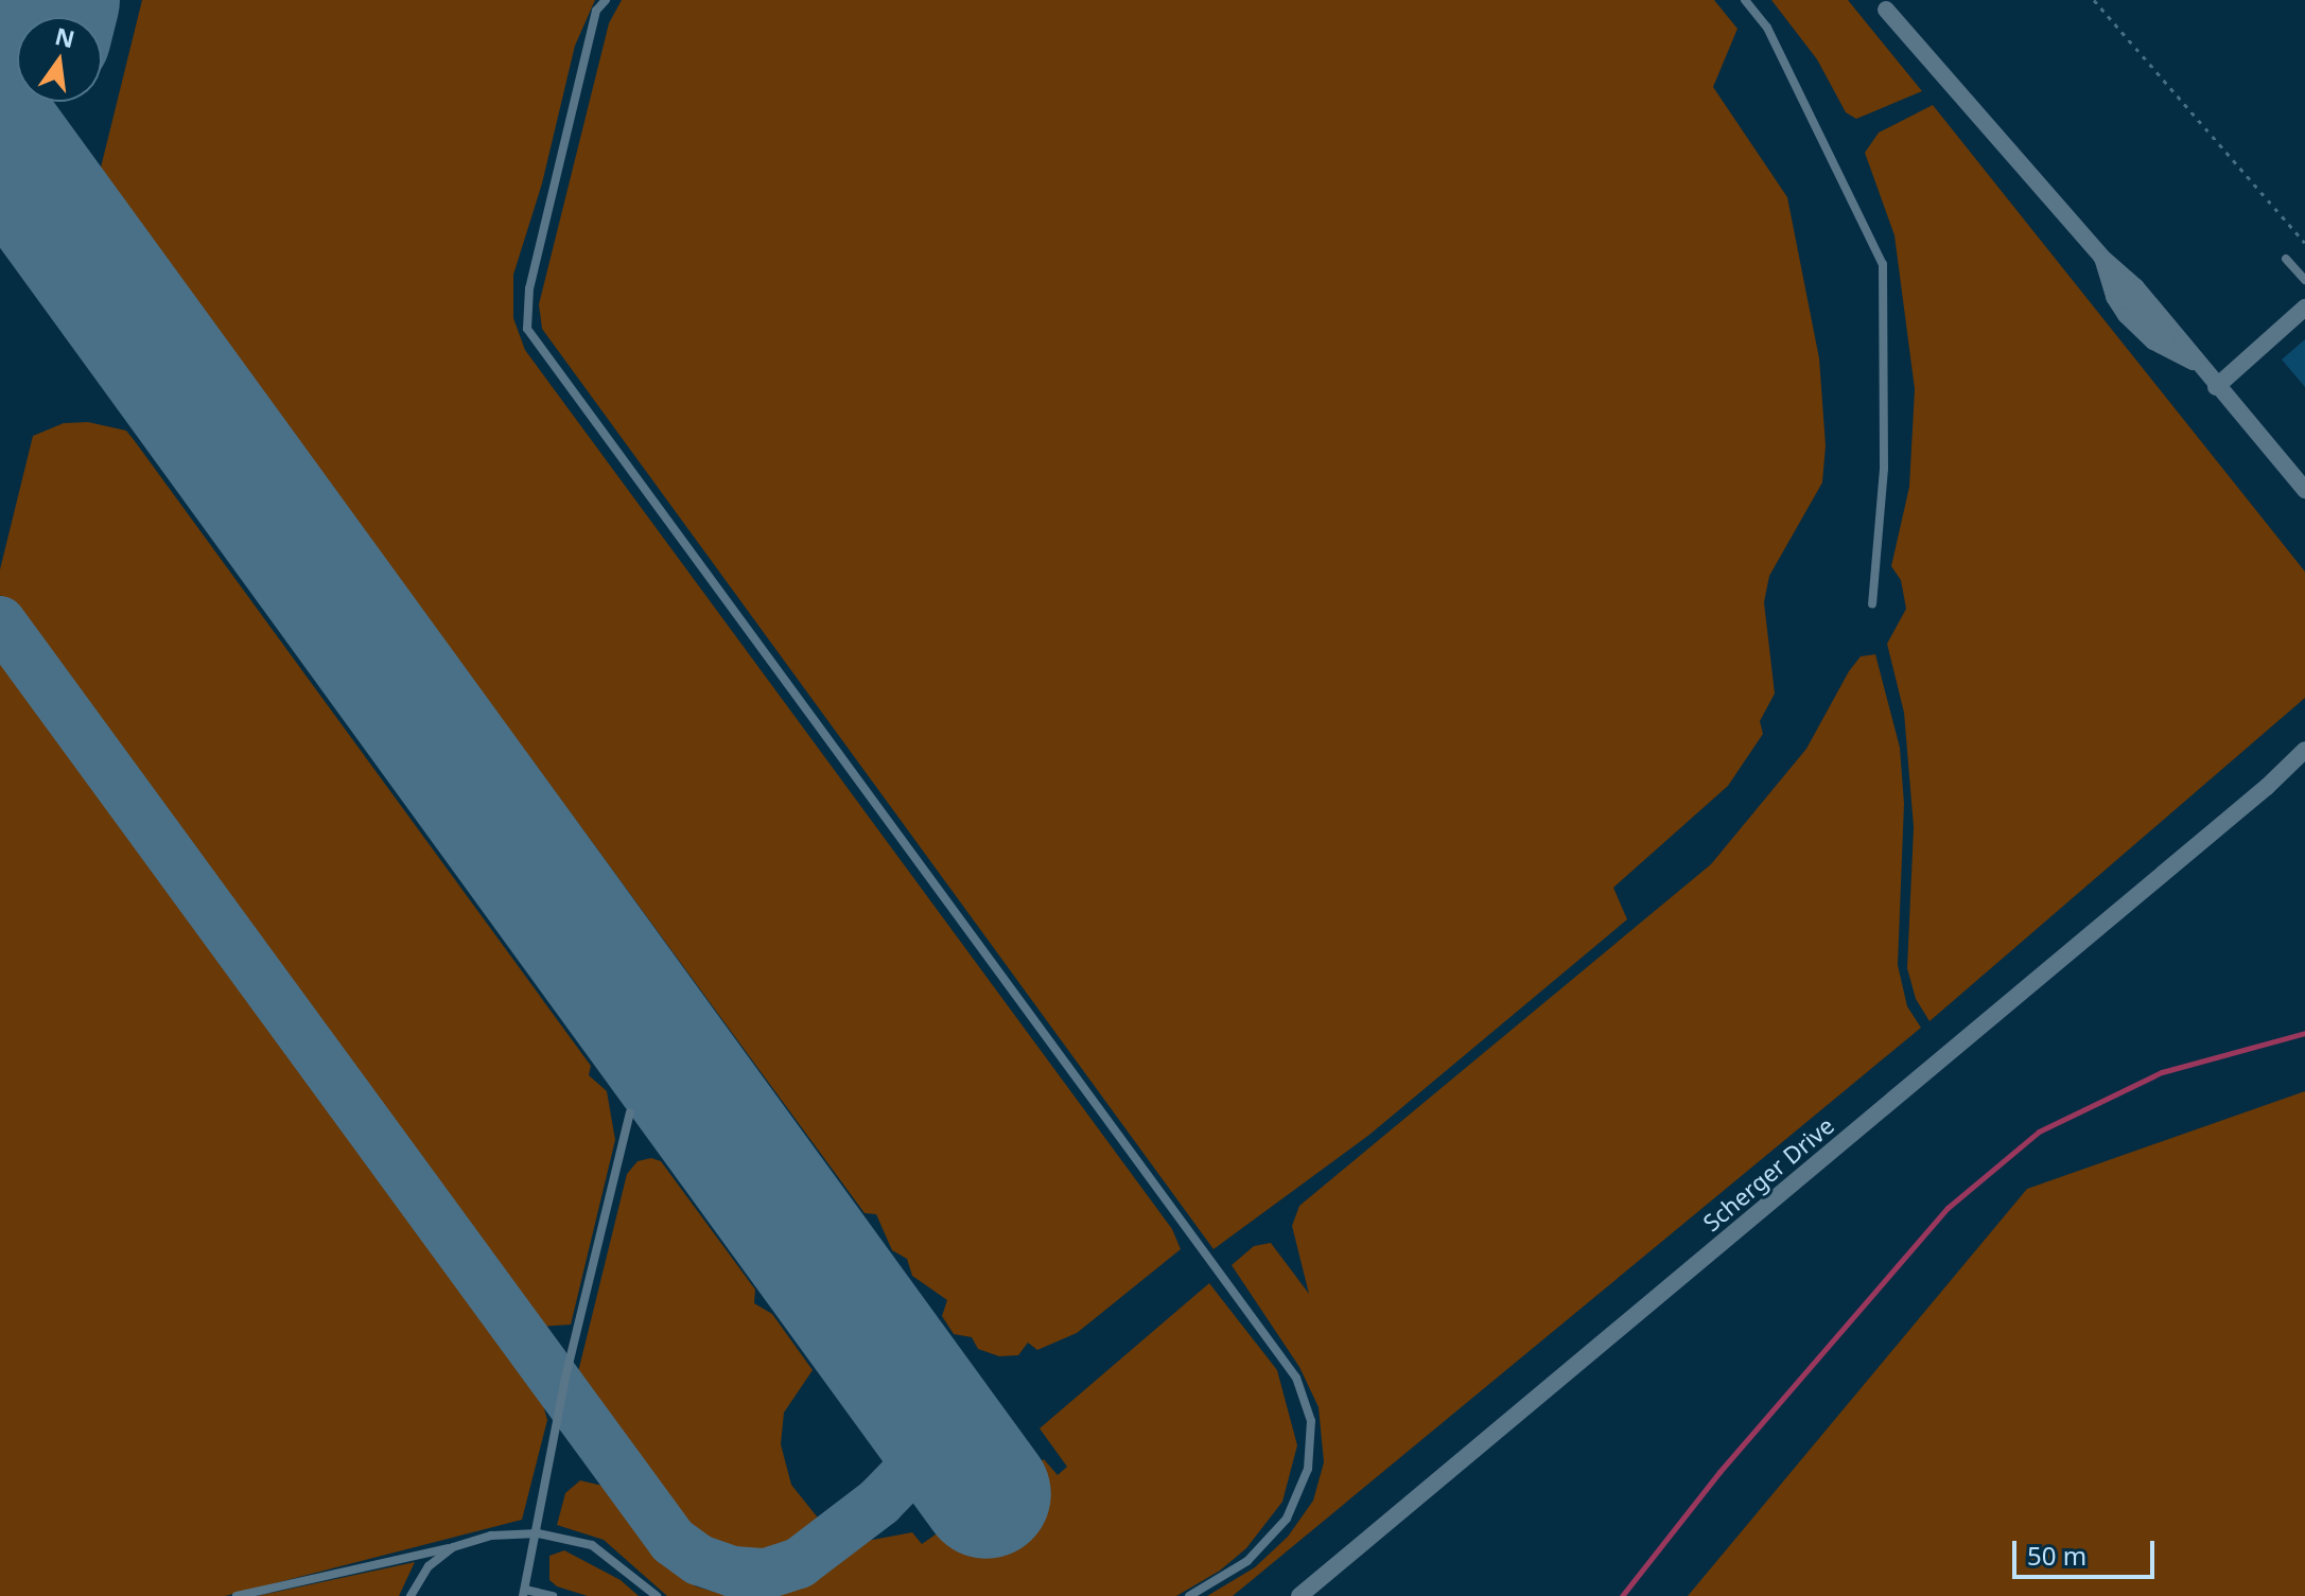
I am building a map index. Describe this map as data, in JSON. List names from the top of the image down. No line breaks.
{"streets":{"street":["Scherger Drive"]},"scale_bar":"50 m","north":"top"}
